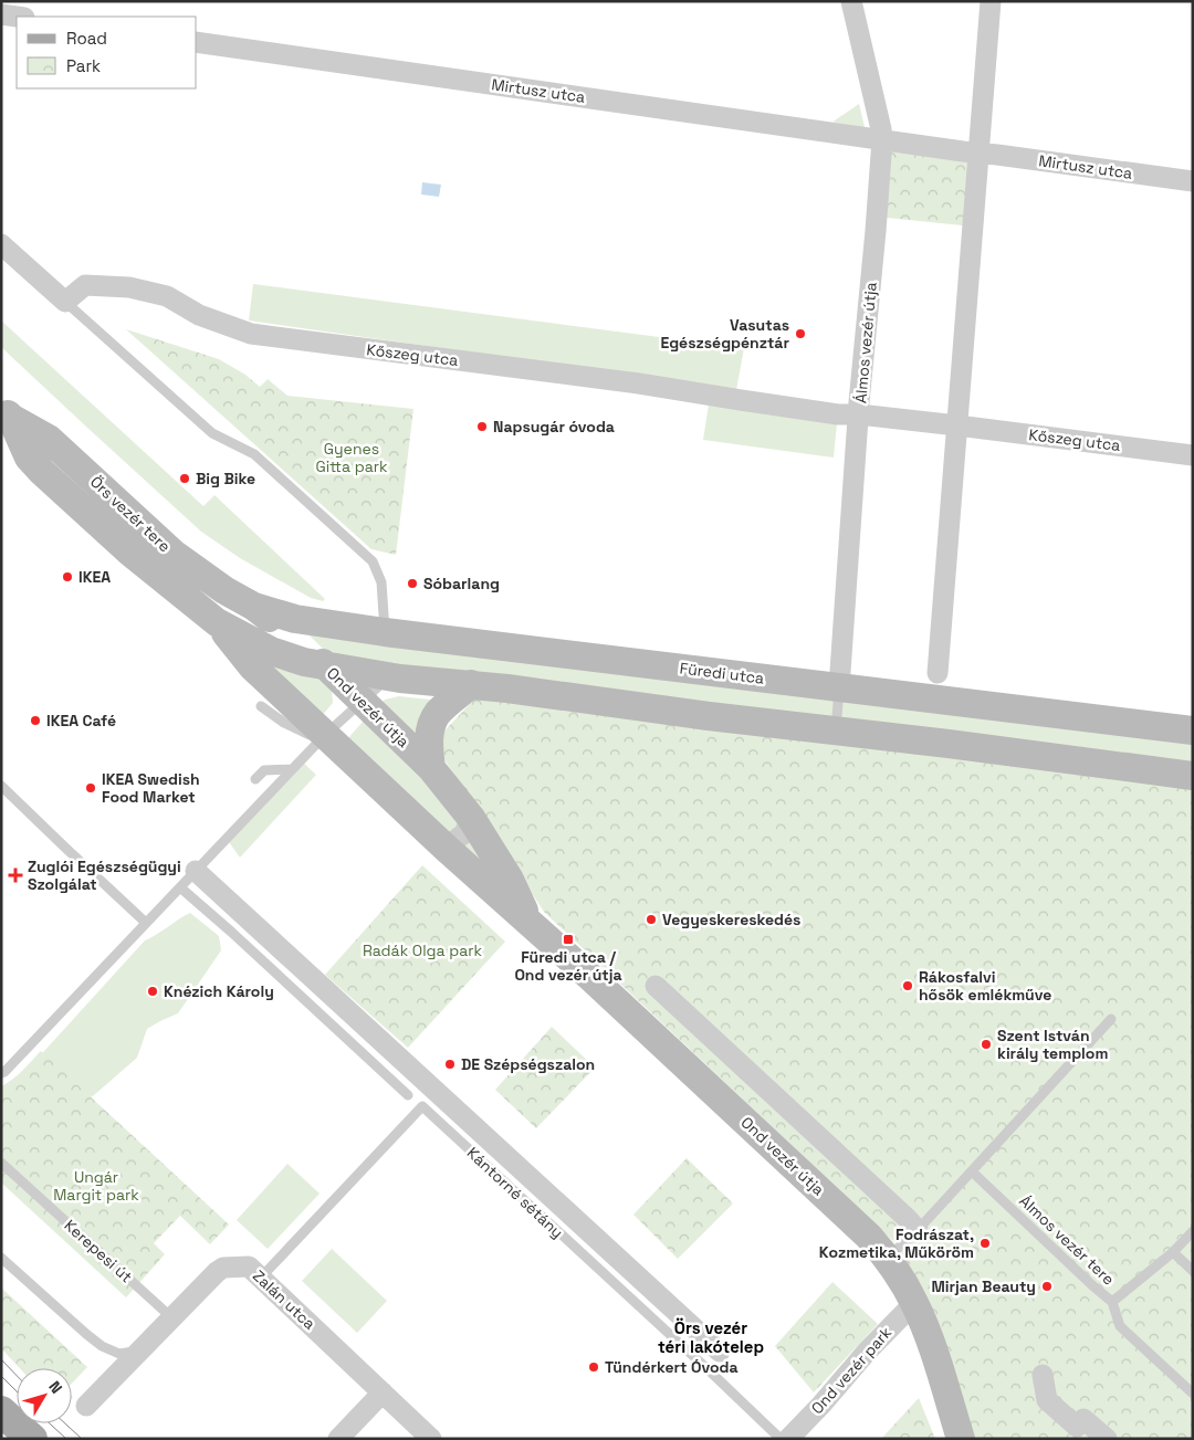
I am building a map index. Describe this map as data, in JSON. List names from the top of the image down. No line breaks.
{"streets":{"main road":["Örs vezér tere","Füredi utca","Ond vezér útja"],"street":["Mirtusz utca","Álmos vezér útja","Kőszeg utca","Kántorné sétány","Zalán utca","Ond vezér park"],"lane":["Álmos vezér tere","Kerepesi út"]},"crossings":[["Mirtusz utca","Álmos vezér útja"],["Álmos vezér útja","Kőszeg utca"],["Álmos vezér útja","Füredi utca"],["Örs vezér tere","Füredi utca"],["Örs vezér tere","Ond vezér útja"],["Füredi utca","Ond vezér útja"],["Ond vezér útja","Ond vezér park"],["Kántorné sétány","Zalán utca"],["Kerepesi út","Zalán utca"]],"districts":["Örs vezér téri lakótelep"],"parks":["Gyenes Gitta park","Radák Olga park","Ungár Margit park"],"places":{"other":["Vasutas Egészségpénztár","Napsugár óvoda","Big Bike","IKEA","Sóbarlang","IKEA Café","IKEA Swedish Food Market","Vegyeskereskedés","Rákosfalvi hősök emlékműve","Knézich Károly","Szent István király templom","DE Szépségszalon","Fodrászat, Kozmetika, Műköröm","Mirjan Beauty","Tündérkert Óvoda"],"health":["Zuglói Egészségügyi Szolgálat"],"transit":["Füredi utca / Ond vezér útja"]},"legend":["Road","Park"],"north":"top right"}
